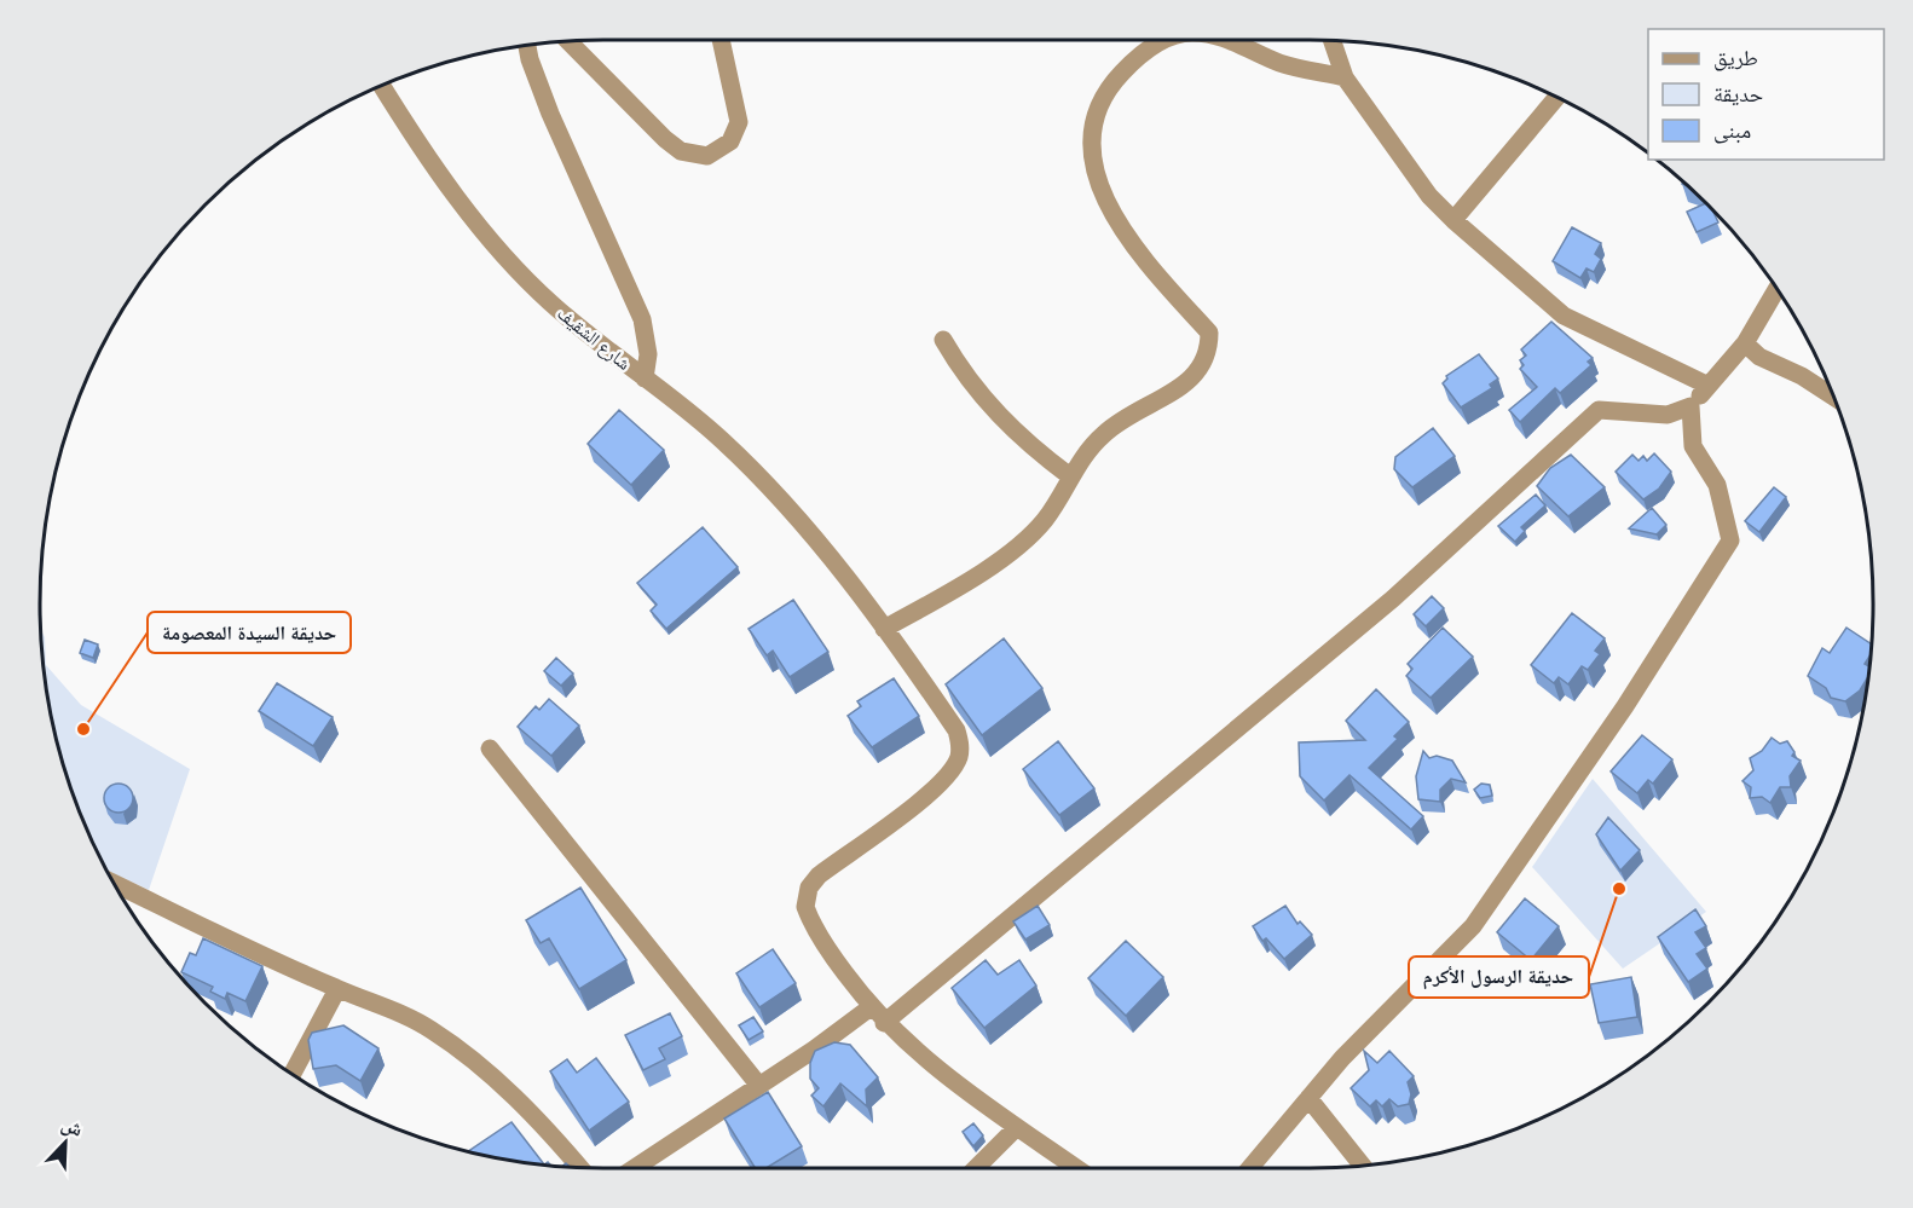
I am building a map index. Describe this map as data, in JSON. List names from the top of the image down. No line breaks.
{"streets":{"street":["شارع الشقيف"]},"places":["حديقة السيدة المعصومة","حديقة الرسول الأكرم"],"legend":["طريق","حديقة","مبنى"],"north":"top right"}
